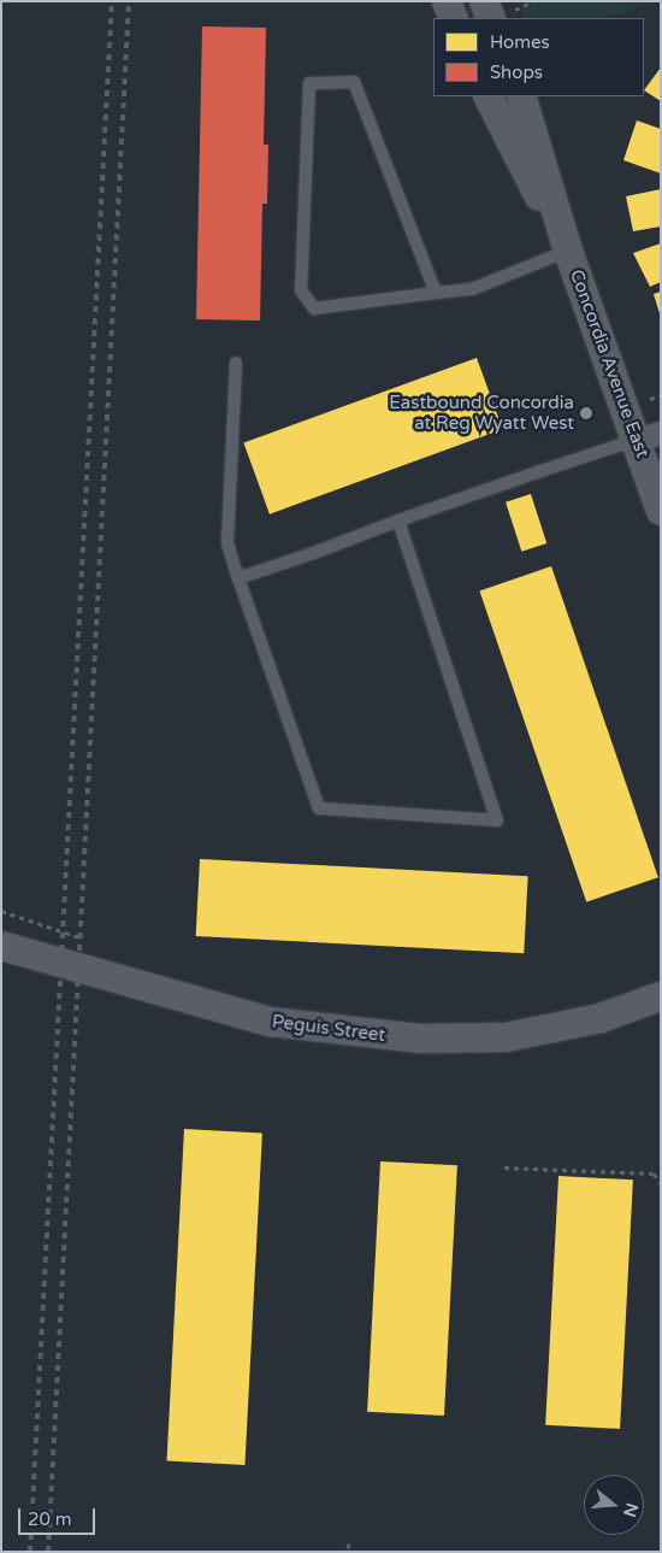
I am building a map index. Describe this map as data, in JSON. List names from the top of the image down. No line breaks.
{"streets":{"street":["Concordia Avenue East","Peguis Street"]},"places":["Eastbound Concordia at Reg Wyatt West"],"legend":["Homes","Shops"],"scale_bar":"20 m","north":"right"}
